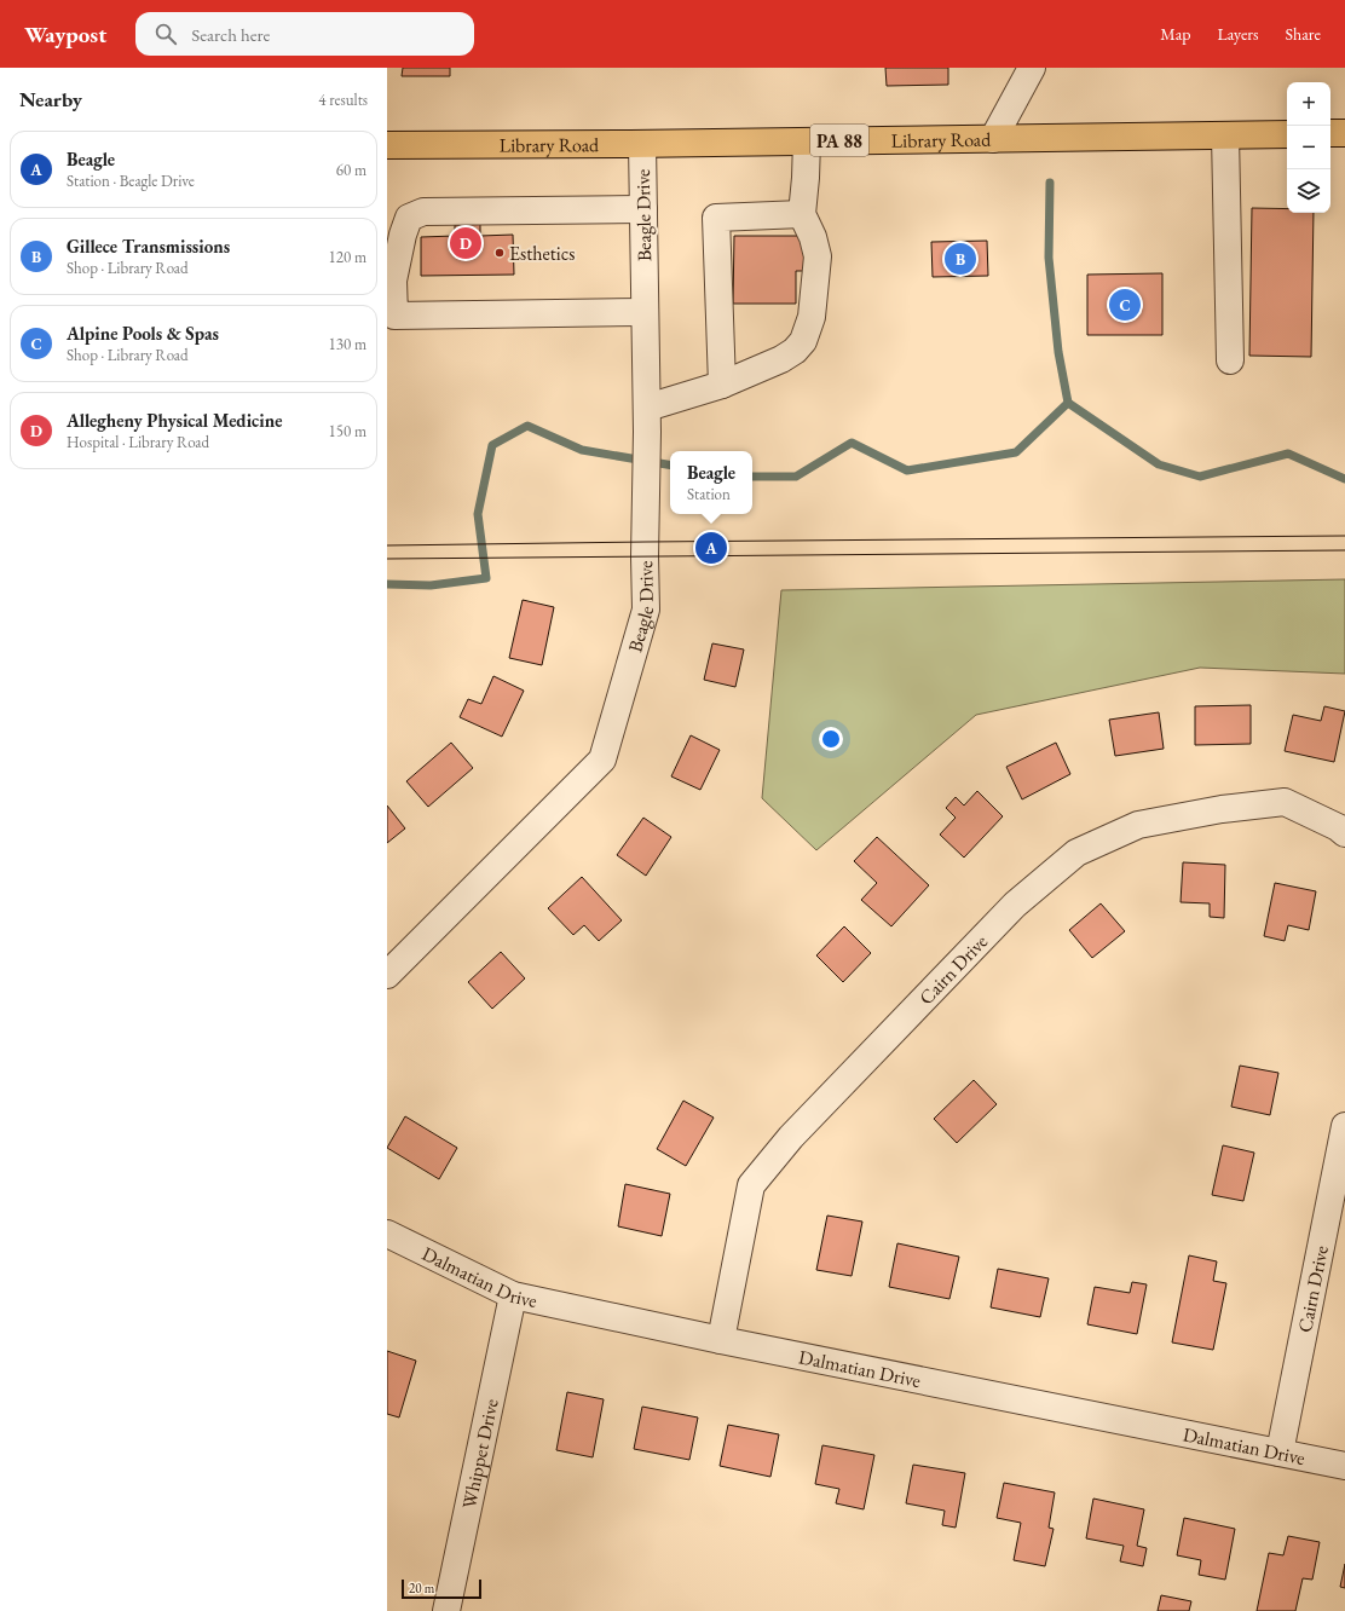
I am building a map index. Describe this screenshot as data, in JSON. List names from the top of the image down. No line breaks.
{"streets":{"main road":["Library Road","PA 88"],"street":["Beagle Drive","Cairn Drive","Dalmatian Drive","Whippet Drive"]},"crossings":[["Library Road","Beagle Drive"],["Cairn Drive","Dalmatian Drive"],["Dalmatian Drive","Whippet Drive"]],"places":["Esthetics"],"scale_bar":"20 m","page":{"header":"Waypost","search":"Search here","nav":["Map","Layers","Share"],"heading":["Nearby","4 results"],"map_buttons":["+","−"],"list":[{"mark":"A","name":"Beagle","note":"Station · Beagle Drive","value":"60 m"},{"mark":"B","name":"Gillece Transmissions","note":"Shop · Library Road","value":"120 m"},{"mark":"C","name":"Alpine Pools & Spas","note":"Shop · Library Road","value":"130 m"},{"mark":"D","name":"Allegheny Physical Medicine","note":"Hospital · Library Road","value":"150 m"}],"pins":["D","B","C","A"],"popup":["Beagle","Station"],"scale":"20 m"}}
